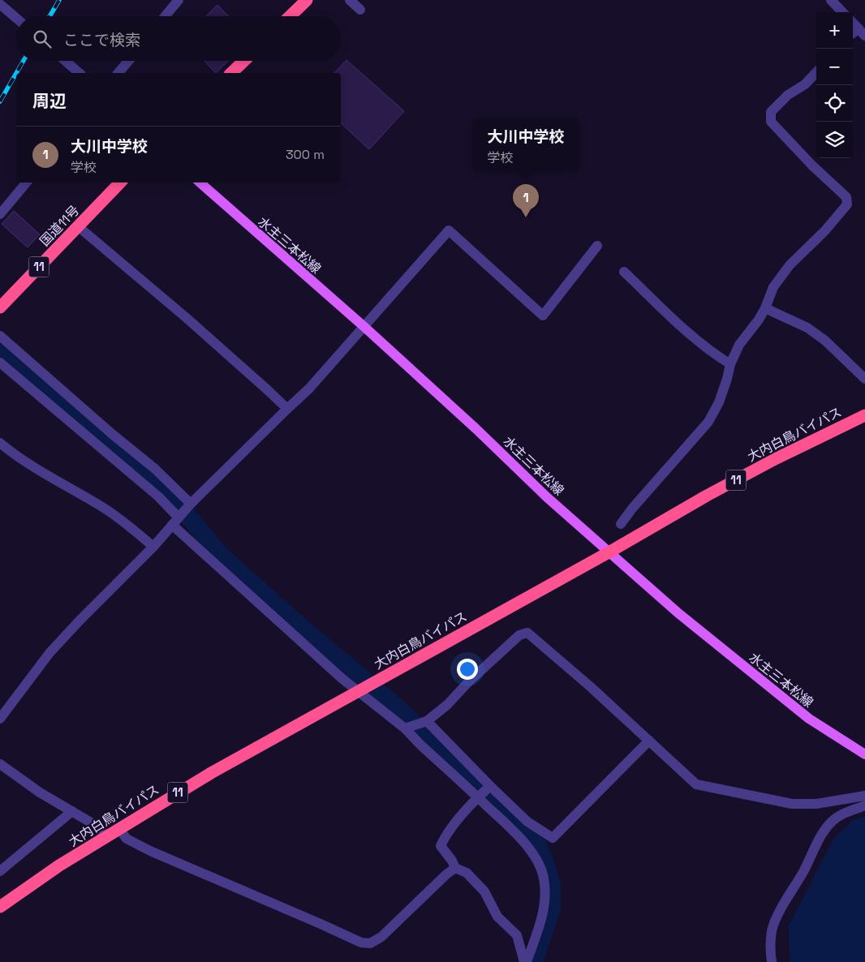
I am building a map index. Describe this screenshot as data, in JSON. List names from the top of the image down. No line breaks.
{"streets":{"highway":["国道11号","11","大内白鳥バイパス"],"main road":["水主三本松線"]},"crossings":[["水主三本松線","大内白鳥バイパス"]],"page":{"map_buttons":["+","−"],"search":"ここで検索","heading":"周辺","popup":["大川中学校","学校"],"list":[{"mark":"1","name":"大川中学校","note":"学校","value":"300 m"}],"pins":"1"}}
